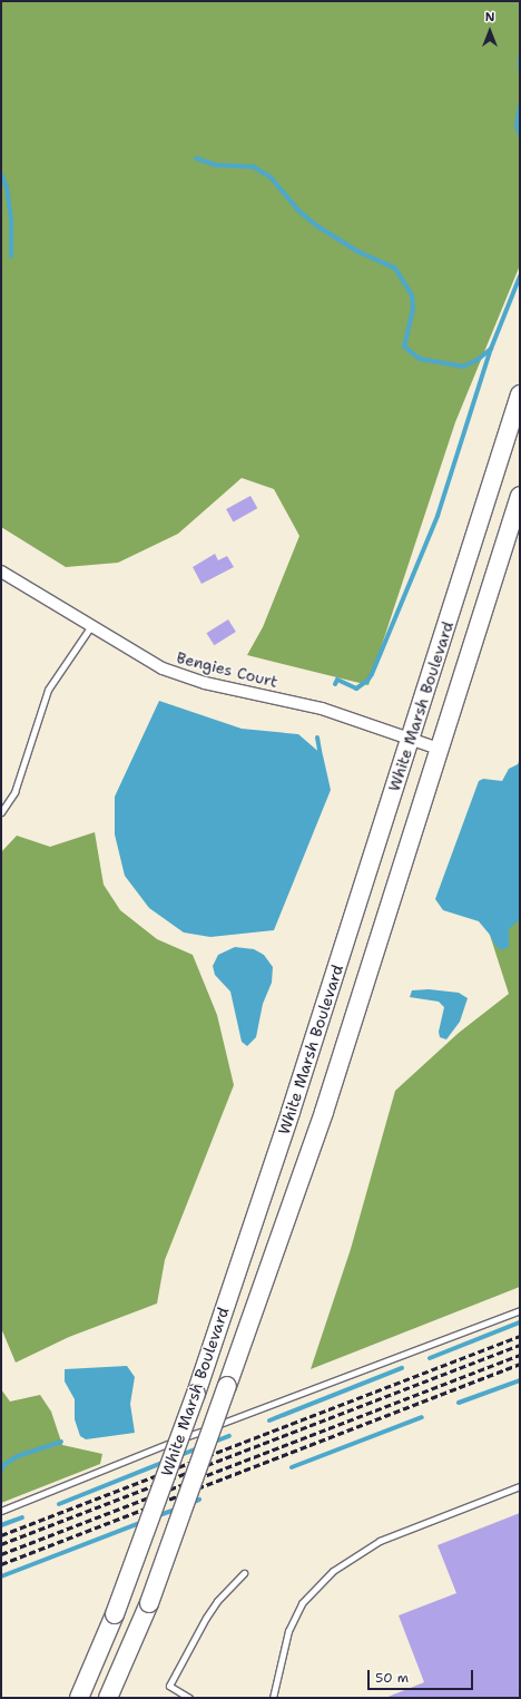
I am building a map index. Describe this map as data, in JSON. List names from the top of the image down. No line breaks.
{"streets":{"main road":["White Marsh Boulevard"],"street":["Bengies Court"]},"crossings":[["Bengies Court","White Marsh Boulevard"]],"scale_bar":"50 m","north":"top"}
